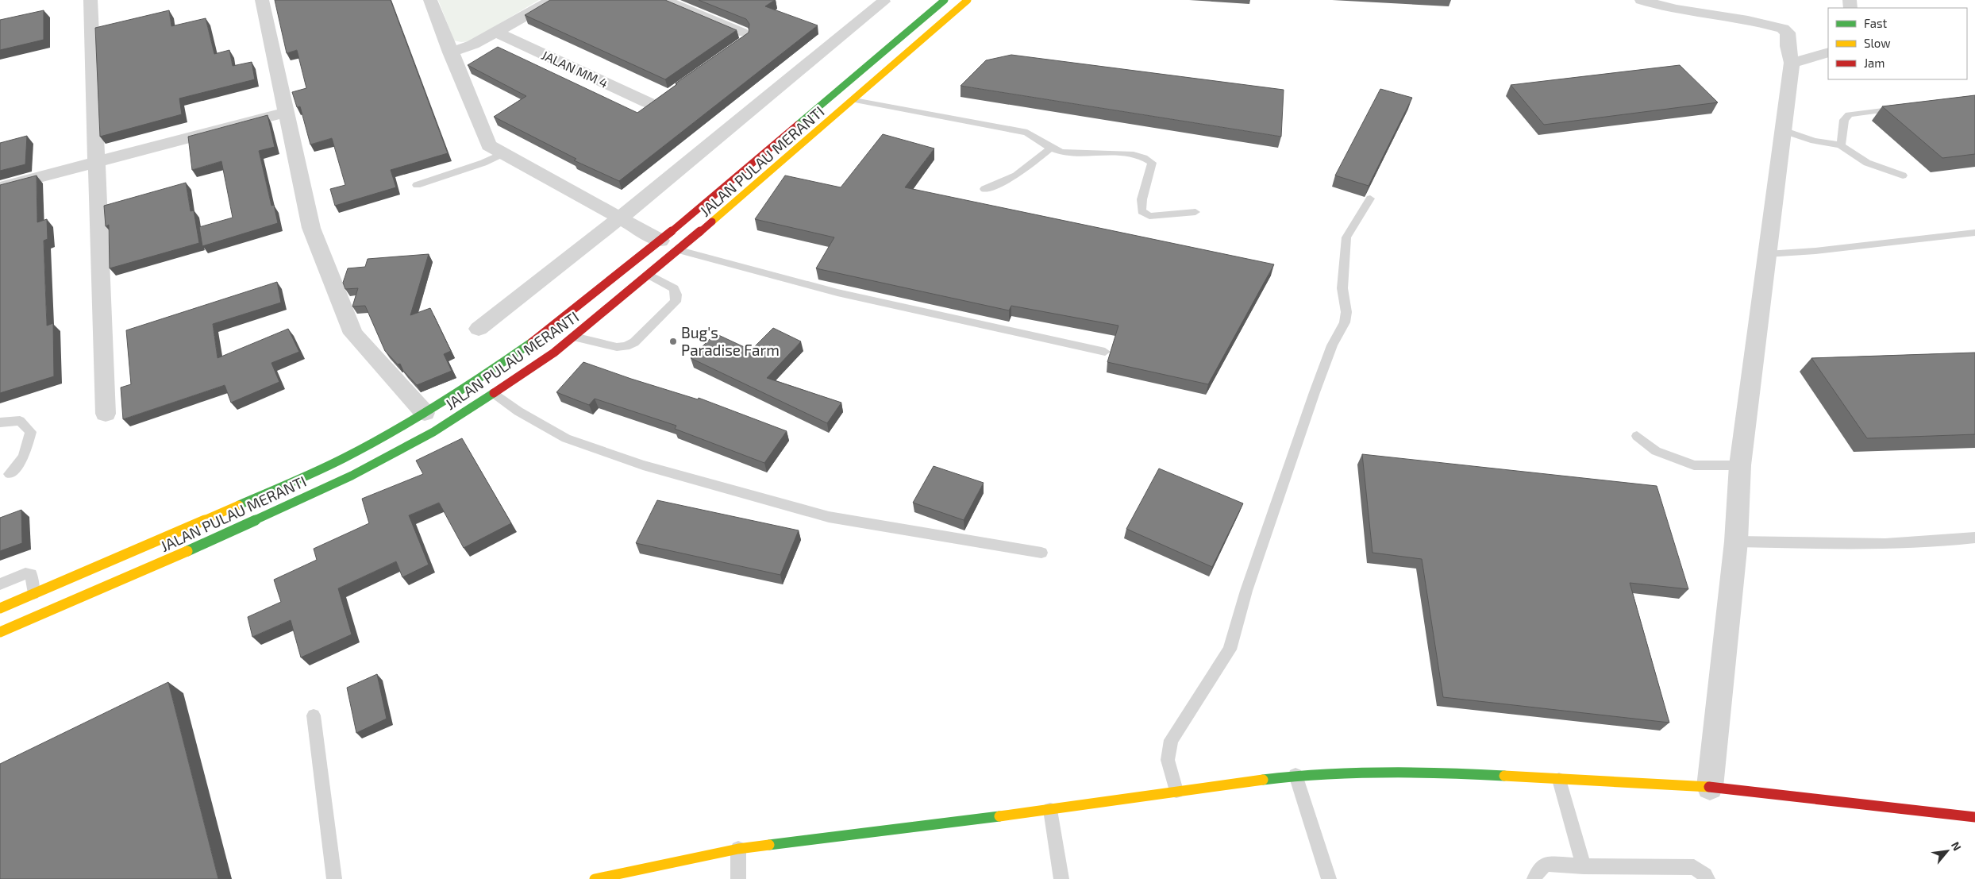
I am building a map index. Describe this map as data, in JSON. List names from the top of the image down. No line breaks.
{"streets":{"main road":["JALAN PULAU MERANTI"],"street":["JALAN MM 4"]},"places":["Bug's Paradise Farm"],"legend":["Fast","Slow","Jam"],"north":"top right"}
